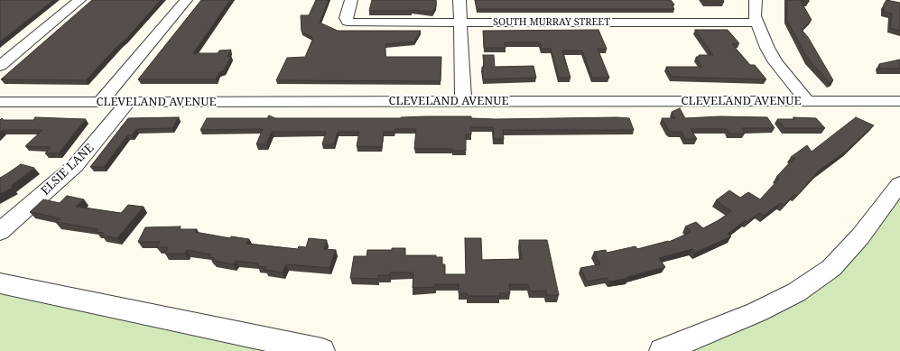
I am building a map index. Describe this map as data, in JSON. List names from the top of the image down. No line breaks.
{"streets":{"street":["SOUTH MURRAY STREET","CLEVELAND AVENUE","ELSIE LANE"]},"crossings":[["CLEVELAND AVENUE","ELSIE LANE"]]}
